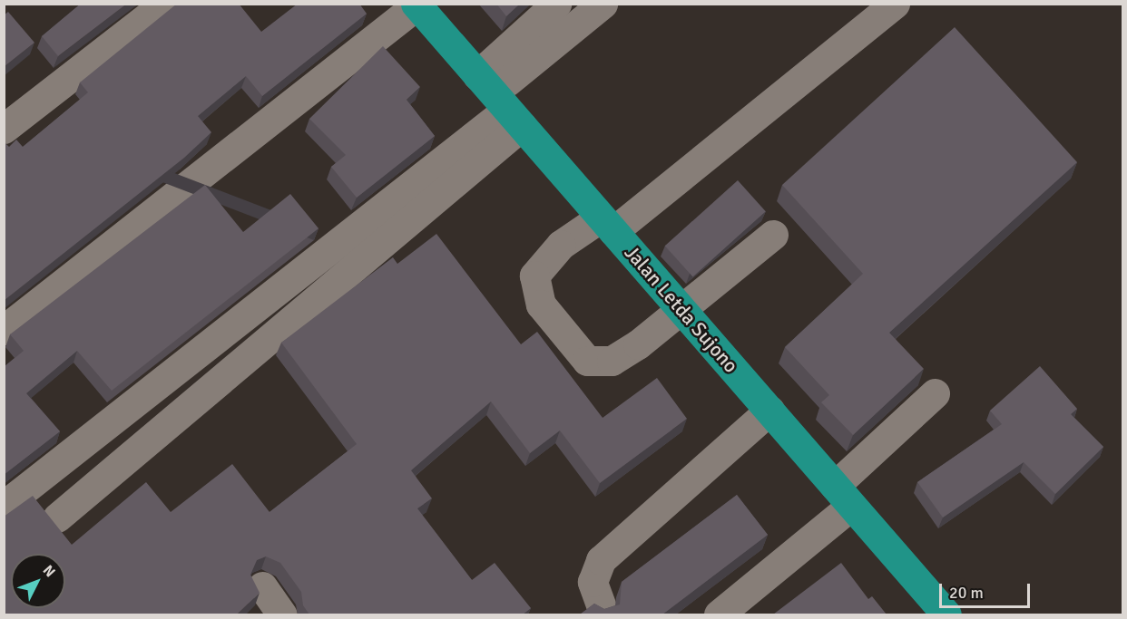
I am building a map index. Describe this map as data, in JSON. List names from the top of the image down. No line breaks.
{"streets":{"highway":["Jalan Letda Sujono"]},"scale_bar":"20 m","north":"top right"}
